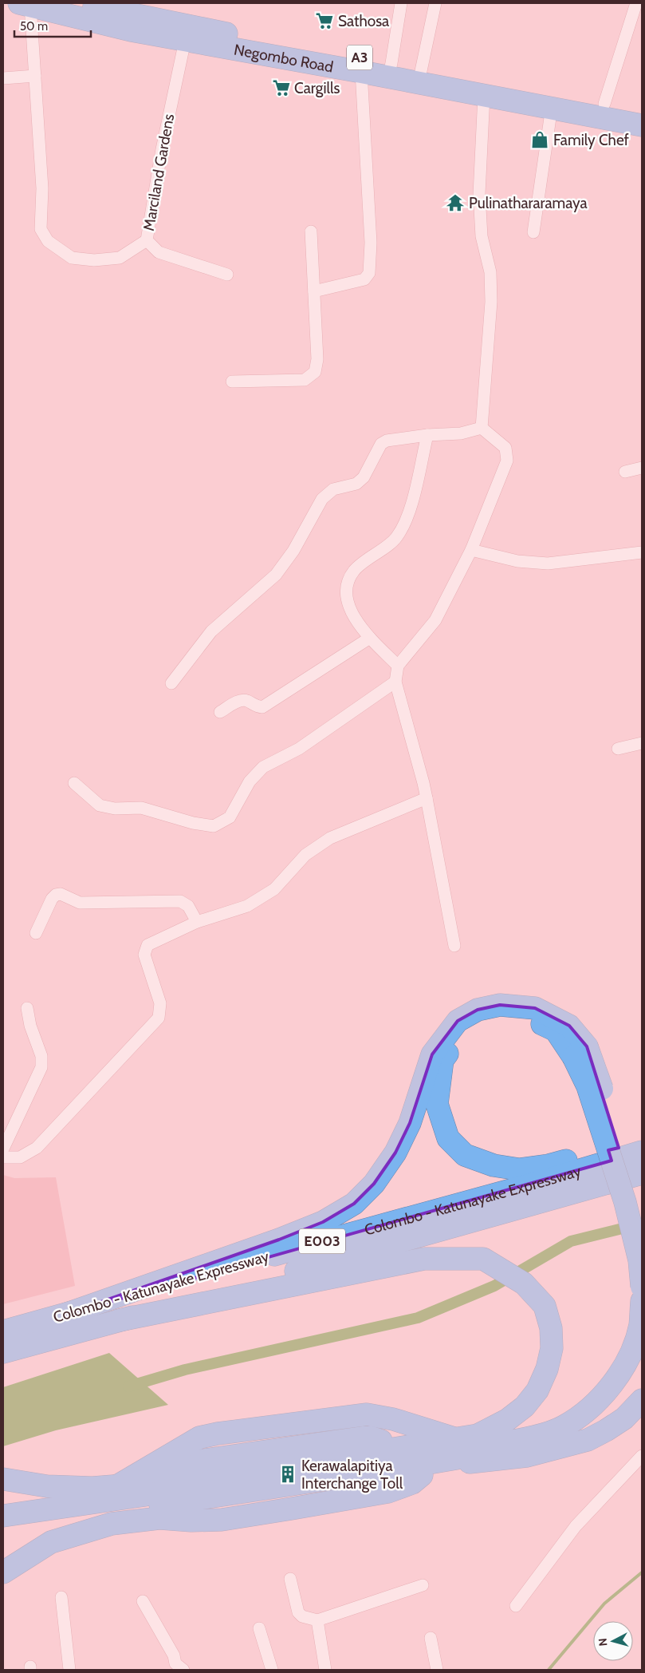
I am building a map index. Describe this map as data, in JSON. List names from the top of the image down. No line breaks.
{"streets":{"highway":["Negombo Road","A3","Colombo - Katunayake Expressway","E003"],"street":["Marciland Gardens"]},"crossings":[["Negombo Road","Marciland Gardens"]],"places":{"supermarket":["Sathosa","Cargills"],"shop":["Family Chef"],"temple":["Pulinathararamaya"],"building":["Kerawalapitiya Interchange Toll"]},"scale_bar":"50 m","north":"left"}
